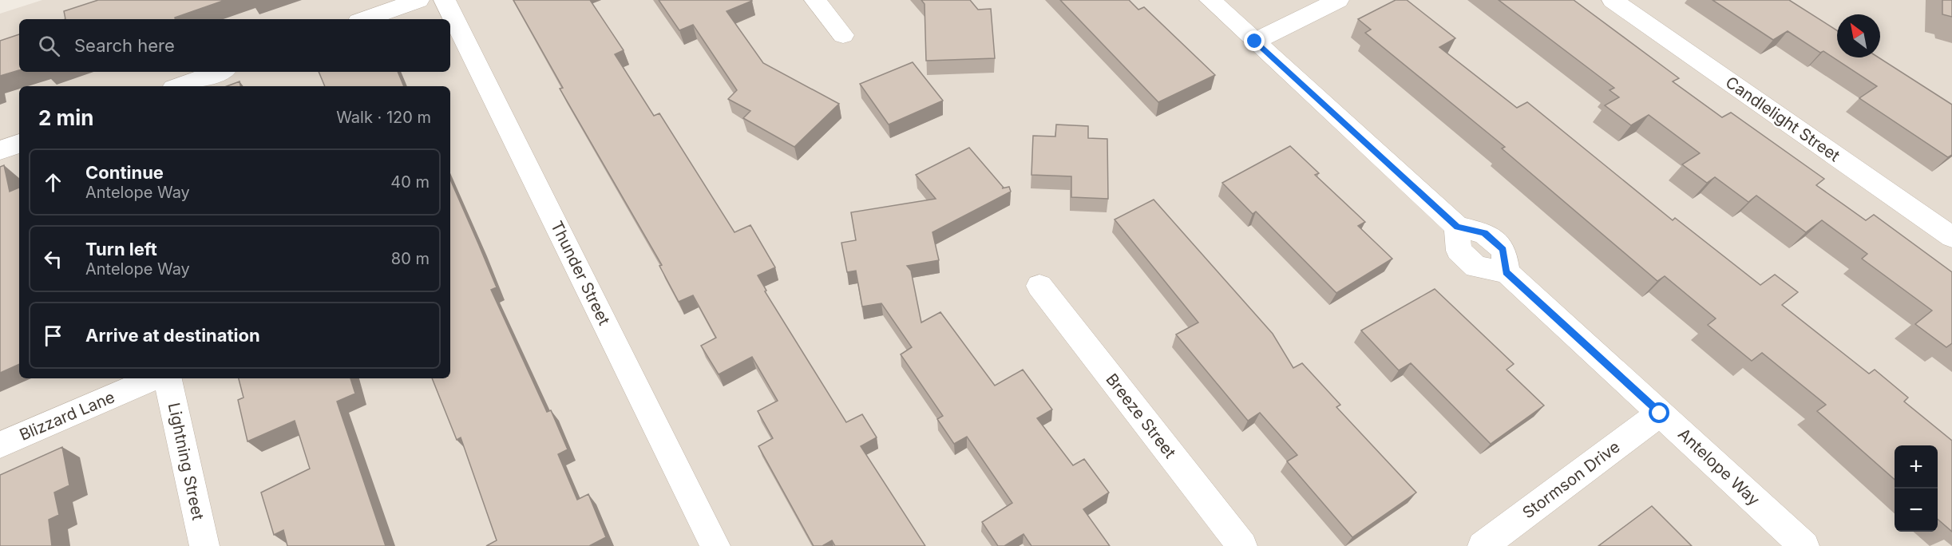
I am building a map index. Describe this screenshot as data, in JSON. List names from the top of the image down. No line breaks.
{"streets":{"street":["Candlelight Street","Thunder Street","Blizzard Lane","Breeze Street","Lightning Street","Antelope Way","Stormson Drive"]},"crossings":[["Antelope Way","Stormson Drive"]],"north":"top left","page":{"search":"Search here","heading":["2 min","Walk · 120 m"],"list":[["Continue","Antelope Way","40 m"],["Turn left","Antelope Way","80 m"],"Arrive at destination"],"map_buttons":["+","−"]}}
